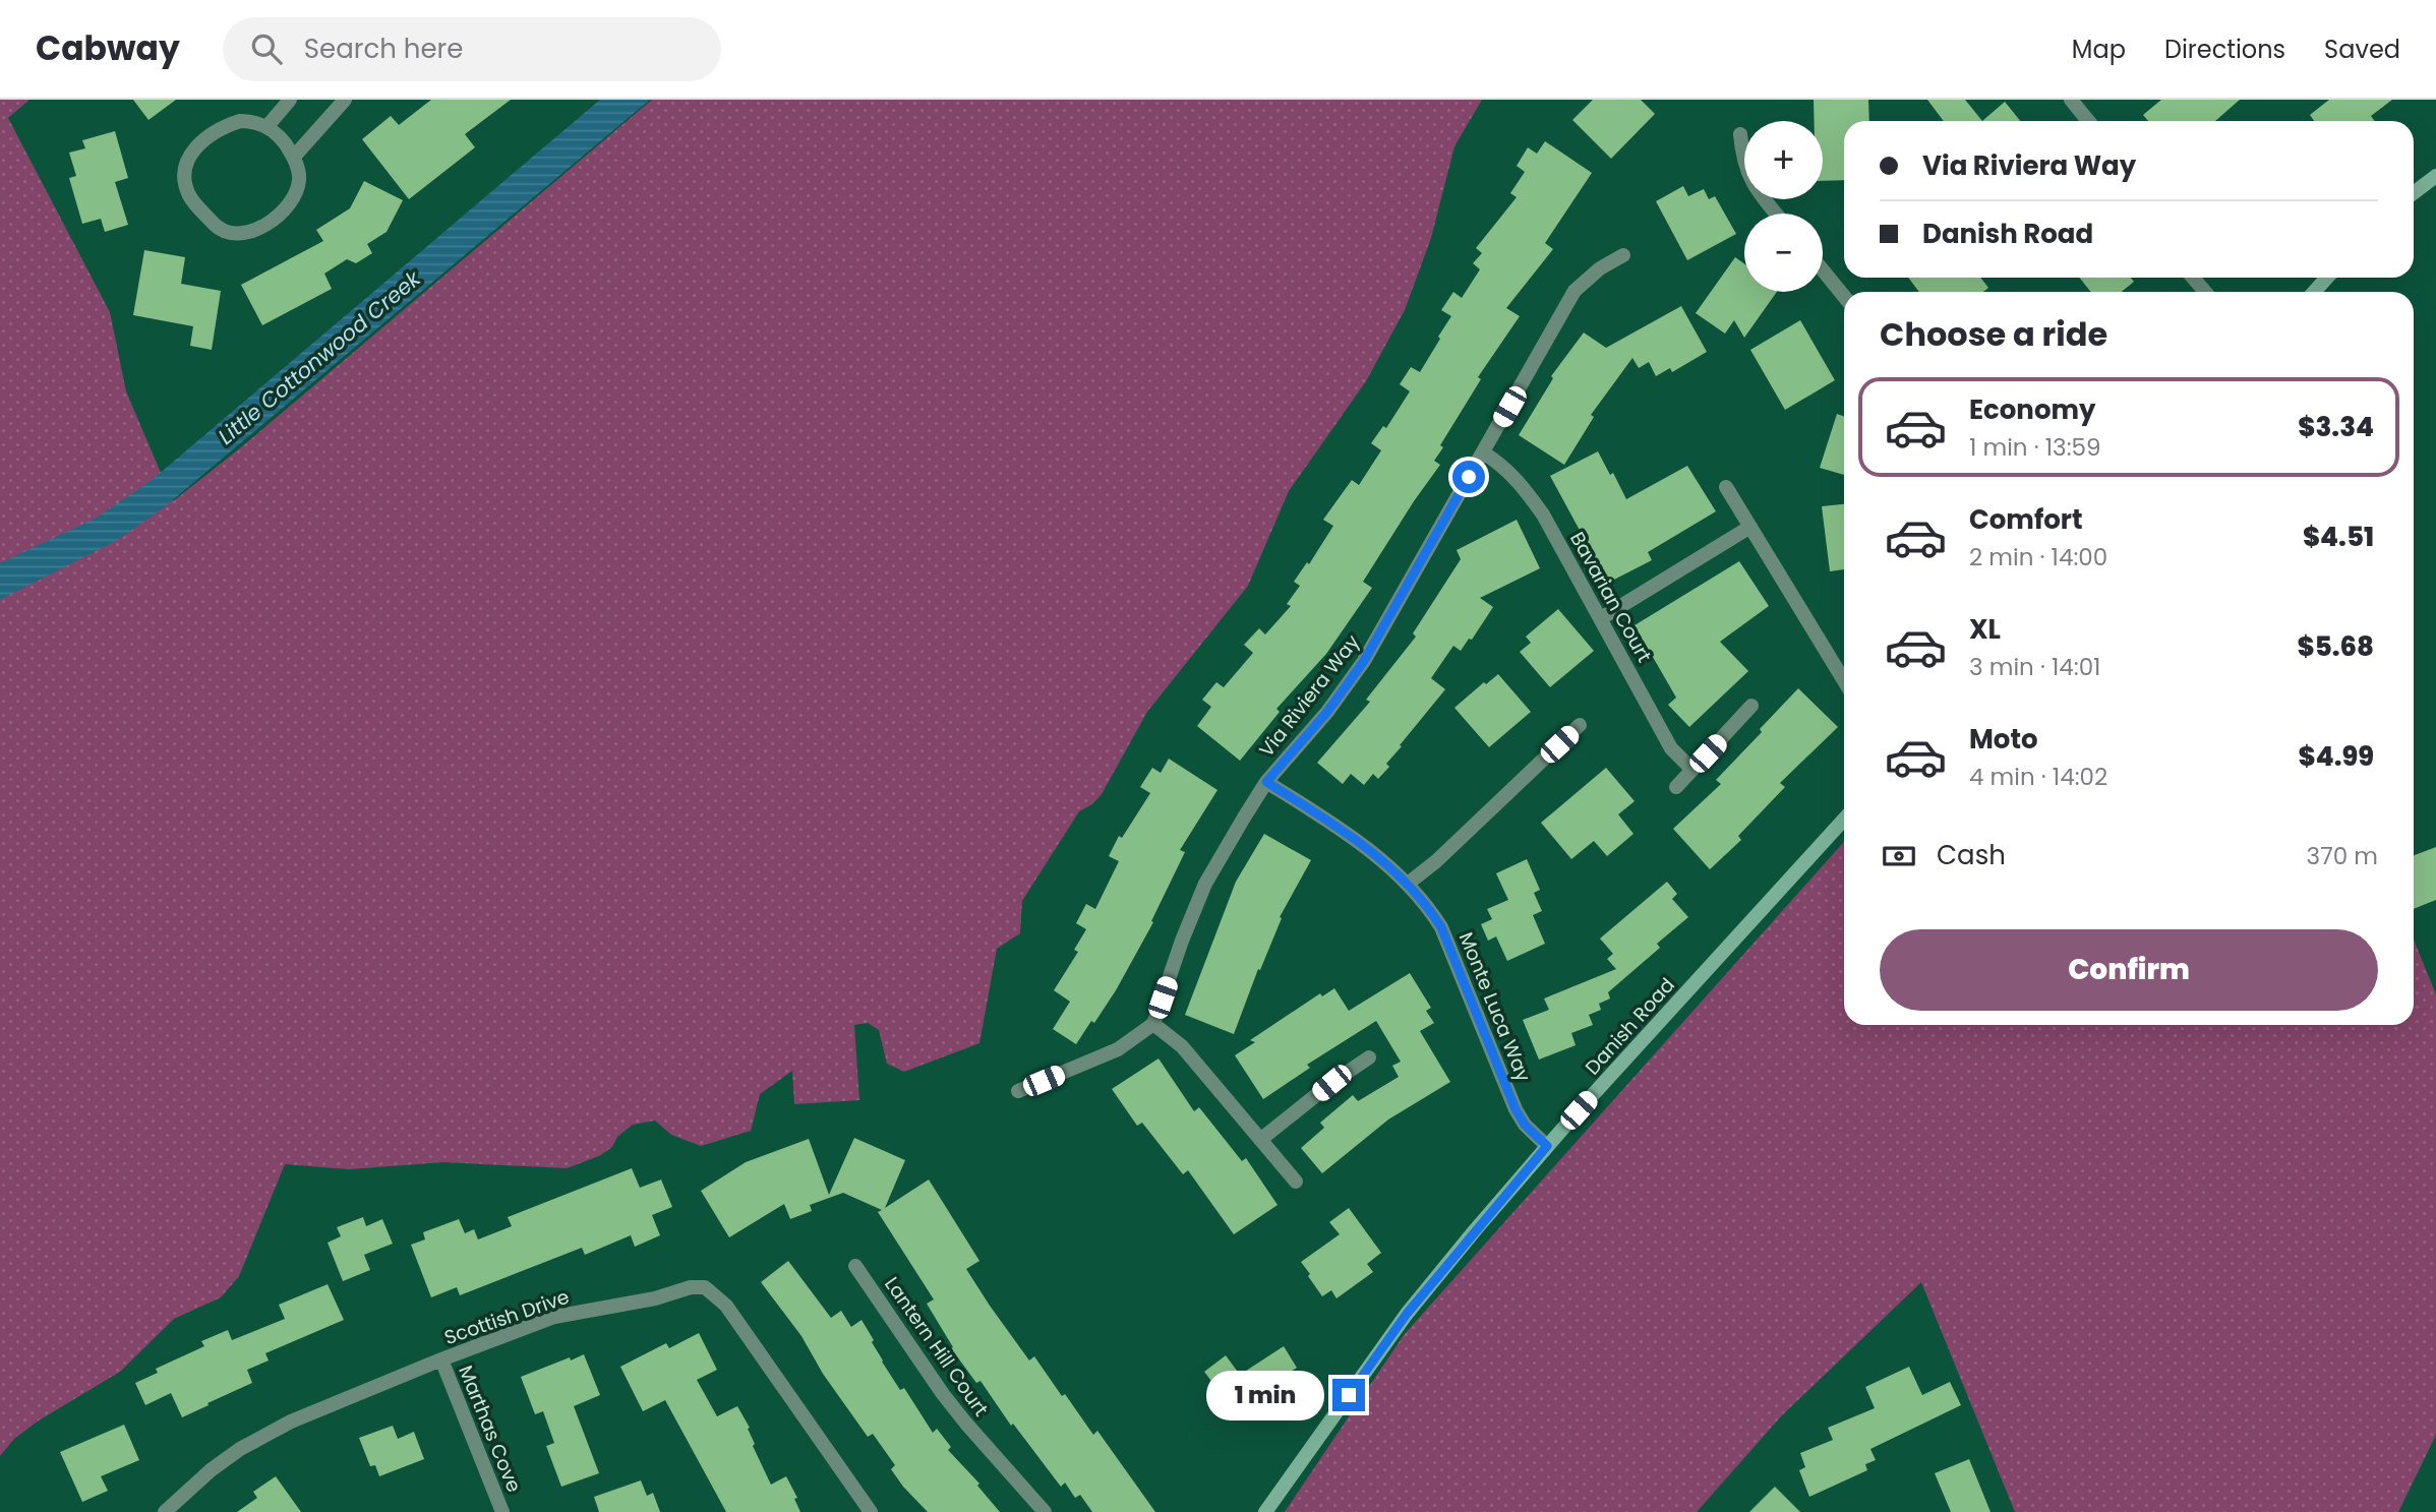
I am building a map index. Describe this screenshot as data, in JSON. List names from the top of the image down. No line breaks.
{"streets":{"street":["Bavarian Court","Via Riviera Way","Monte Luca Way","Danish Road","Scottish Drive","Lantern Hill Court","Marthas Cove"]},"crossings":[["Bavarian Court","Via Riviera Way"],["Via Riviera Way","Monte Luca Way"],["Monte Luca Way","Danish Road"],["Scottish Drive","Marthas Cove"]],"water":["Little Cottonwood Creek"],"page":{"header":"Cabway","search":"Search here","nav":["Map","Directions","Saved"],"map_buttons":["+","−"],"banner":["Via Riviera Way","Danish Road"],"heading":"Choose a ride","list":[{"name":"Economy","note":"1 min · 13:59","value":"$3.34"},{"name":"Comfort","note":"2 min · 14:00","value":"$4.51"},{"name":"XL","note":"3 min · 14:01","value":"$5.68"},{"name":"Moto","note":"4 min · 14:02","value":"$4.99"}],"pay":["Cash","370 m"],"buttons":"Confirm","bubble":"1 min"}}
